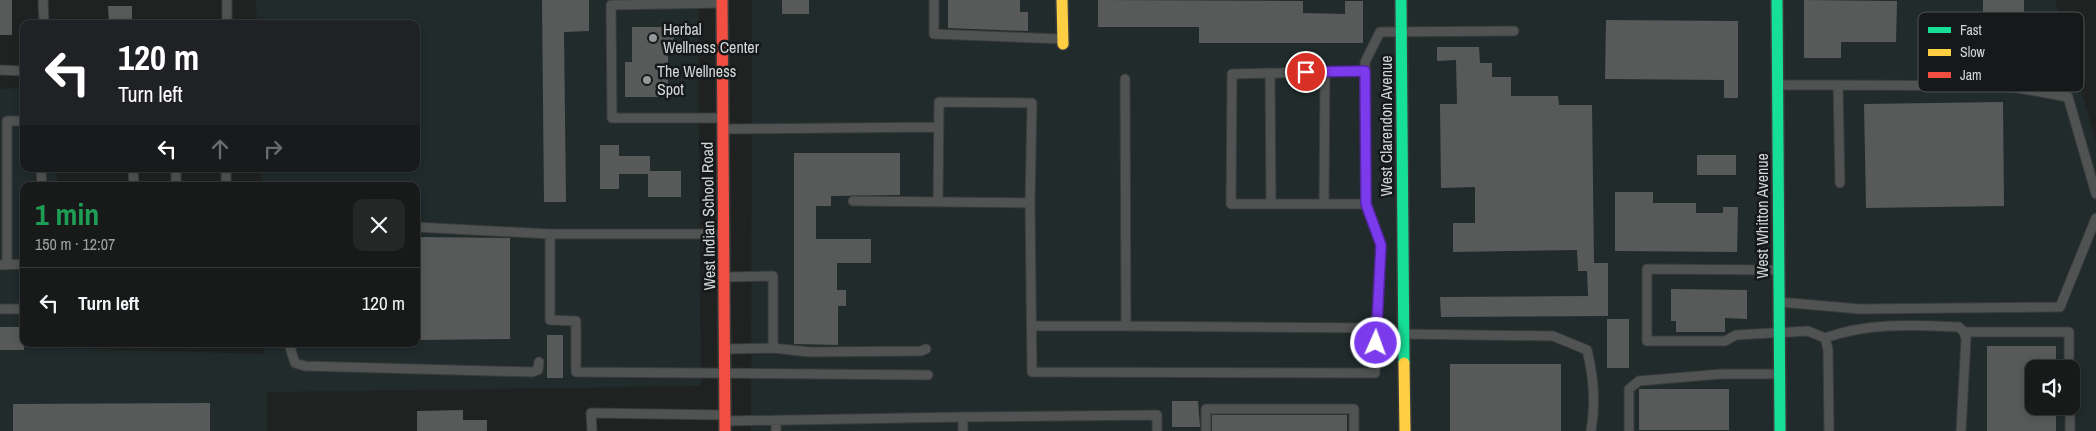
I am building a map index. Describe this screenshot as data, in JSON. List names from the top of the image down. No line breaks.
{"streets":{"street":["West Clarendon Avenue","West Indian School Road","West Whitton Avenue"]},"places":["Herbal Wellness Center","The Wellness Spot"],"legend":["Fast","Slow","Jam"],"page":{"turn":["120 m","Turn left"],"heading":["1 min","150 m · 12:07"],"list":[{"name":"Turn left","value":"120 m"}]}}
